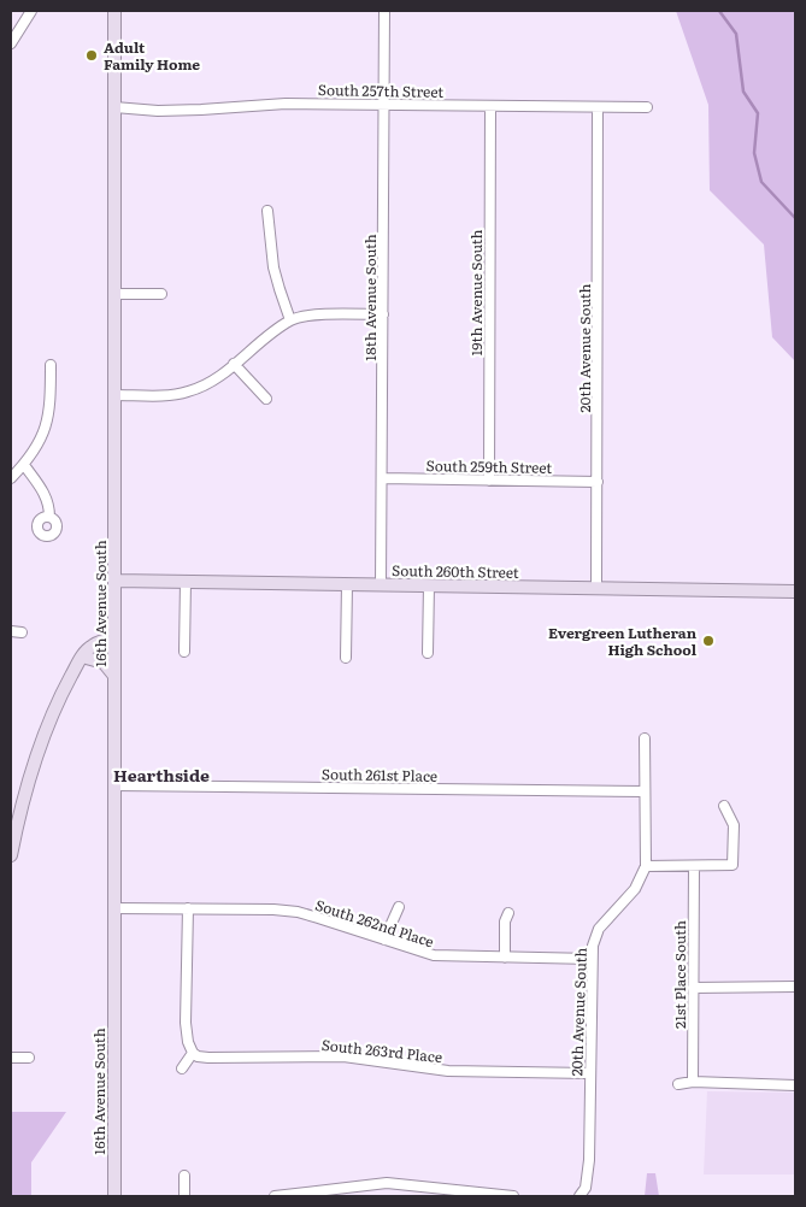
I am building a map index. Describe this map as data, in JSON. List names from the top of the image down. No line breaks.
{"streets":{"main road":["South 260th Street","16th Avenue South"],"street":["South 257th Street","19th Avenue South","18th Avenue South","20th Avenue South","South 259th Street","South 261st Place","South 262nd Place","21st Place South","South 263rd Place"]},"crossings":[["South 257th Street","19th Avenue South"],["South 257th Street","18th Avenue South"],["South 257th Street","20th Avenue South"],["South 257th Street","16th Avenue South"],["19th Avenue South","South 259th Street"],["18th Avenue South","South 259th Street"],["18th Avenue South","South 260th Street"],["20th Avenue South","South 259th Street"],["20th Avenue South","South 260th Street"],["20th Avenue South","South 261st Place"],["20th Avenue South","South 262nd Place"],["20th Avenue South","South 263rd Place"],["South 260th Street","16th Avenue South"],["16th Avenue South","South 261st Place"],["16th Avenue South","South 262nd Place"]],"districts":["Hearthside"],"places":["Adult Family Home","Evergreen Lutheran High School"]}
